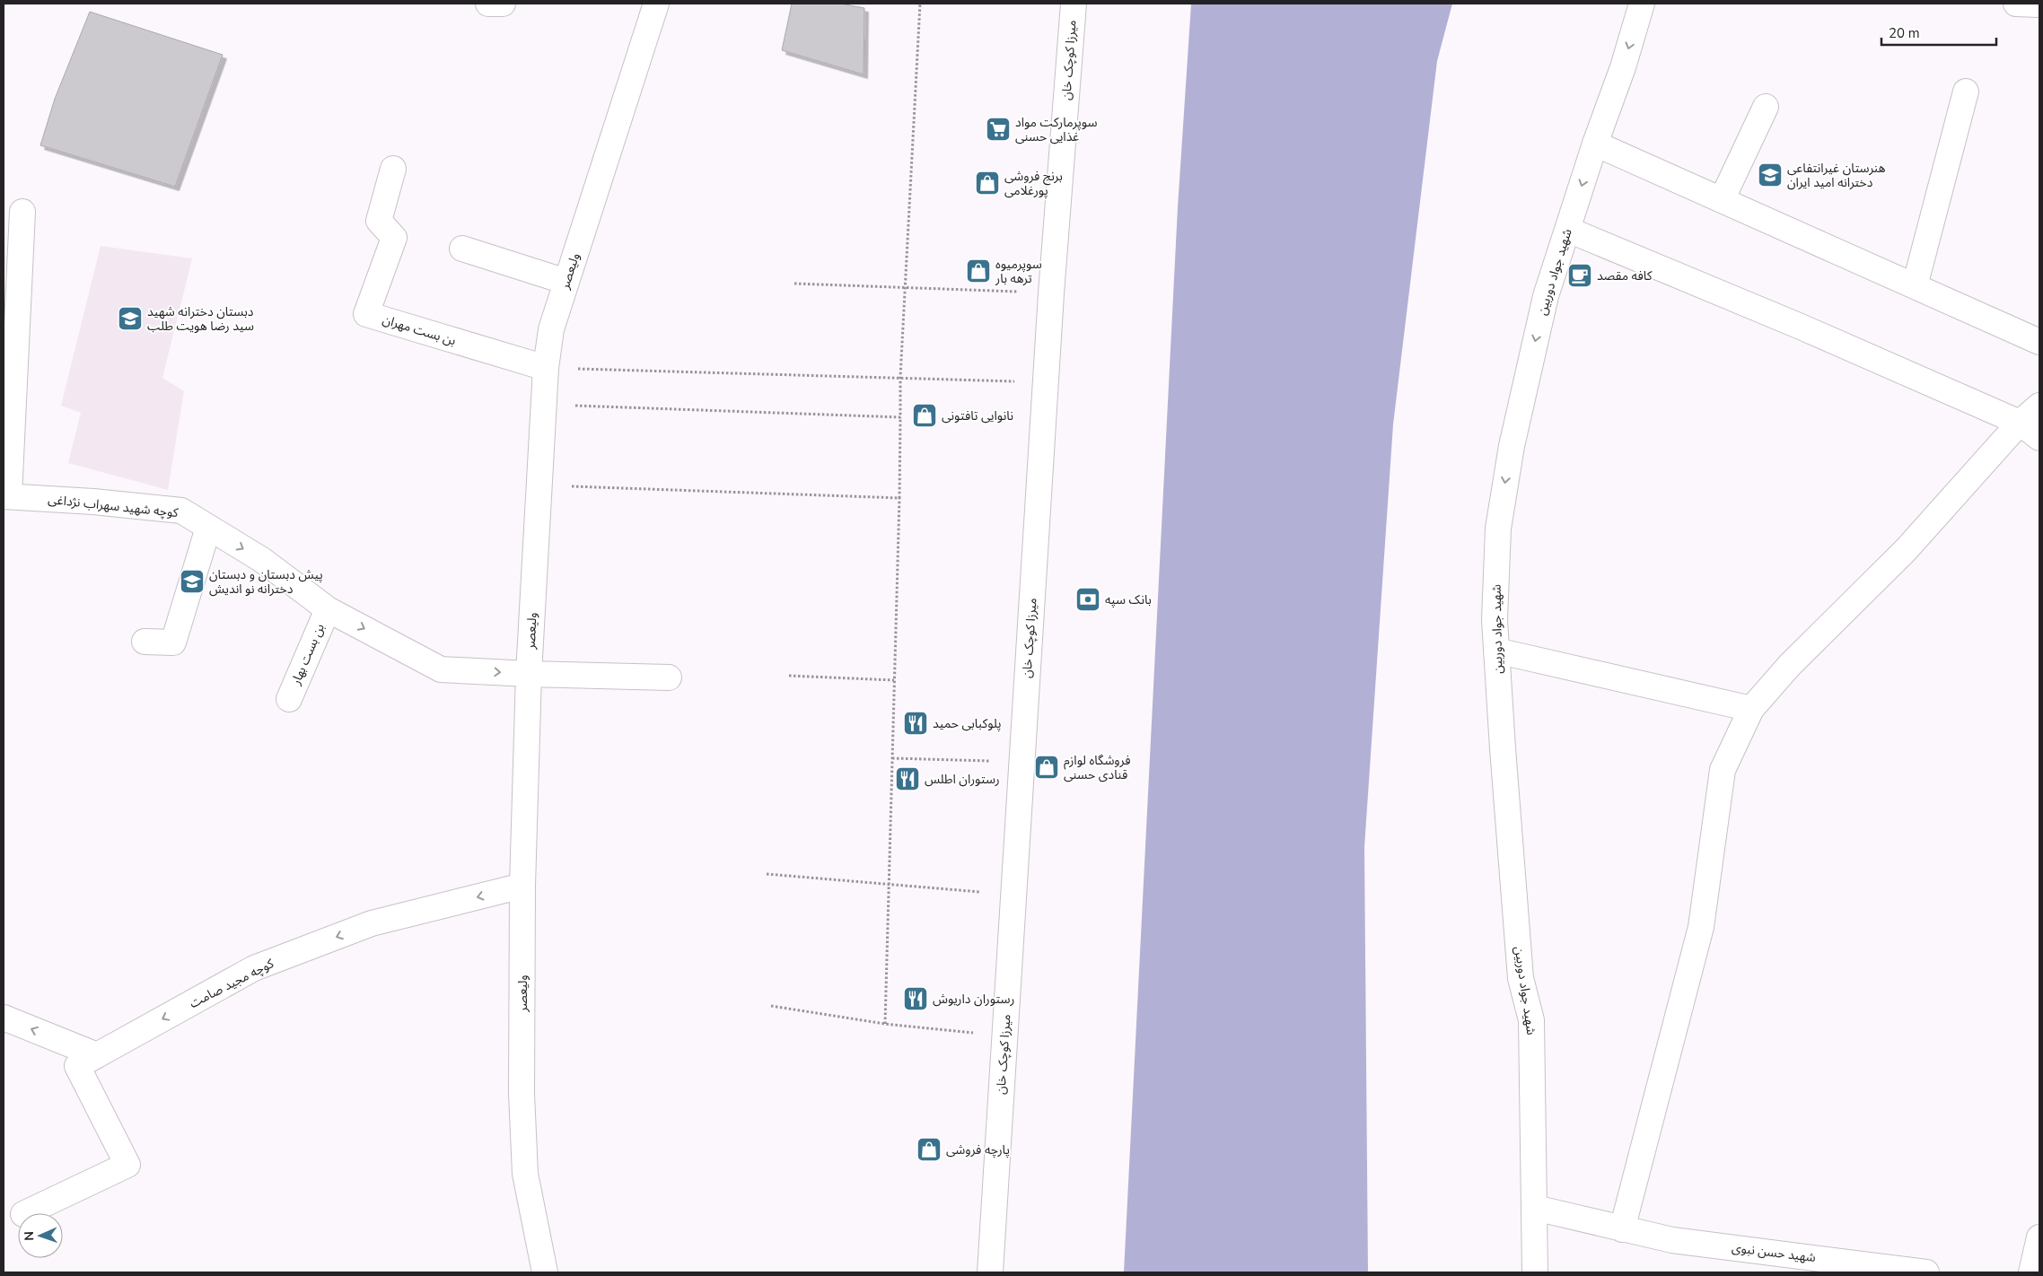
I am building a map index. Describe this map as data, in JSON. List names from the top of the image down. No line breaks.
{"streets":{"street":["میرزا کوچک خان","ولیعصر","شهید جواد دوربین","بن بست مهران","کوچه شهید سهراب نژداغی","بن بست بهار","کوچه مجید صامت","شهید حسن نبوی"]},"crossings":[["ولیعصر","بن بست مهران"],["ولیعصر","کوچه شهید سهراب نژداغی"],["ولیعصر","کوچه مجید صامت"],["شهید جواد دوربین","شهید حسن نبوی"],["کوچه شهید سهراب نژداغی","بن بست بهار"]],"one_way":["شهید جواد دوربین","کوچه شهید سهراب نژداغی","کوچه مجید صامت"],"places":{"supermarket":["سوپرمارکت مواد غذایی حسنی"],"school or university":["هنرستان غیرانتفاعی دخترانه امید ایران","دبستان دخترانه شهید سید رضا هویت طلب","پیش دبستان و دبستان دخترانه نو اندیش"],"shop":["برنج فروشی پورغلامی","سوپرمیوه ترهه بار","نانوایی تافتونی","فروشگاه لوازم قنادی حسنی","پارچه فروشی"],"cafe":["کافه مقصد"],"bank":["بانک سپه"],"restaurant":["پلوکبابی حمید","رستوران اطلس","رستوران داریوش"]},"scale_bar":"20 m","north":"left"}
